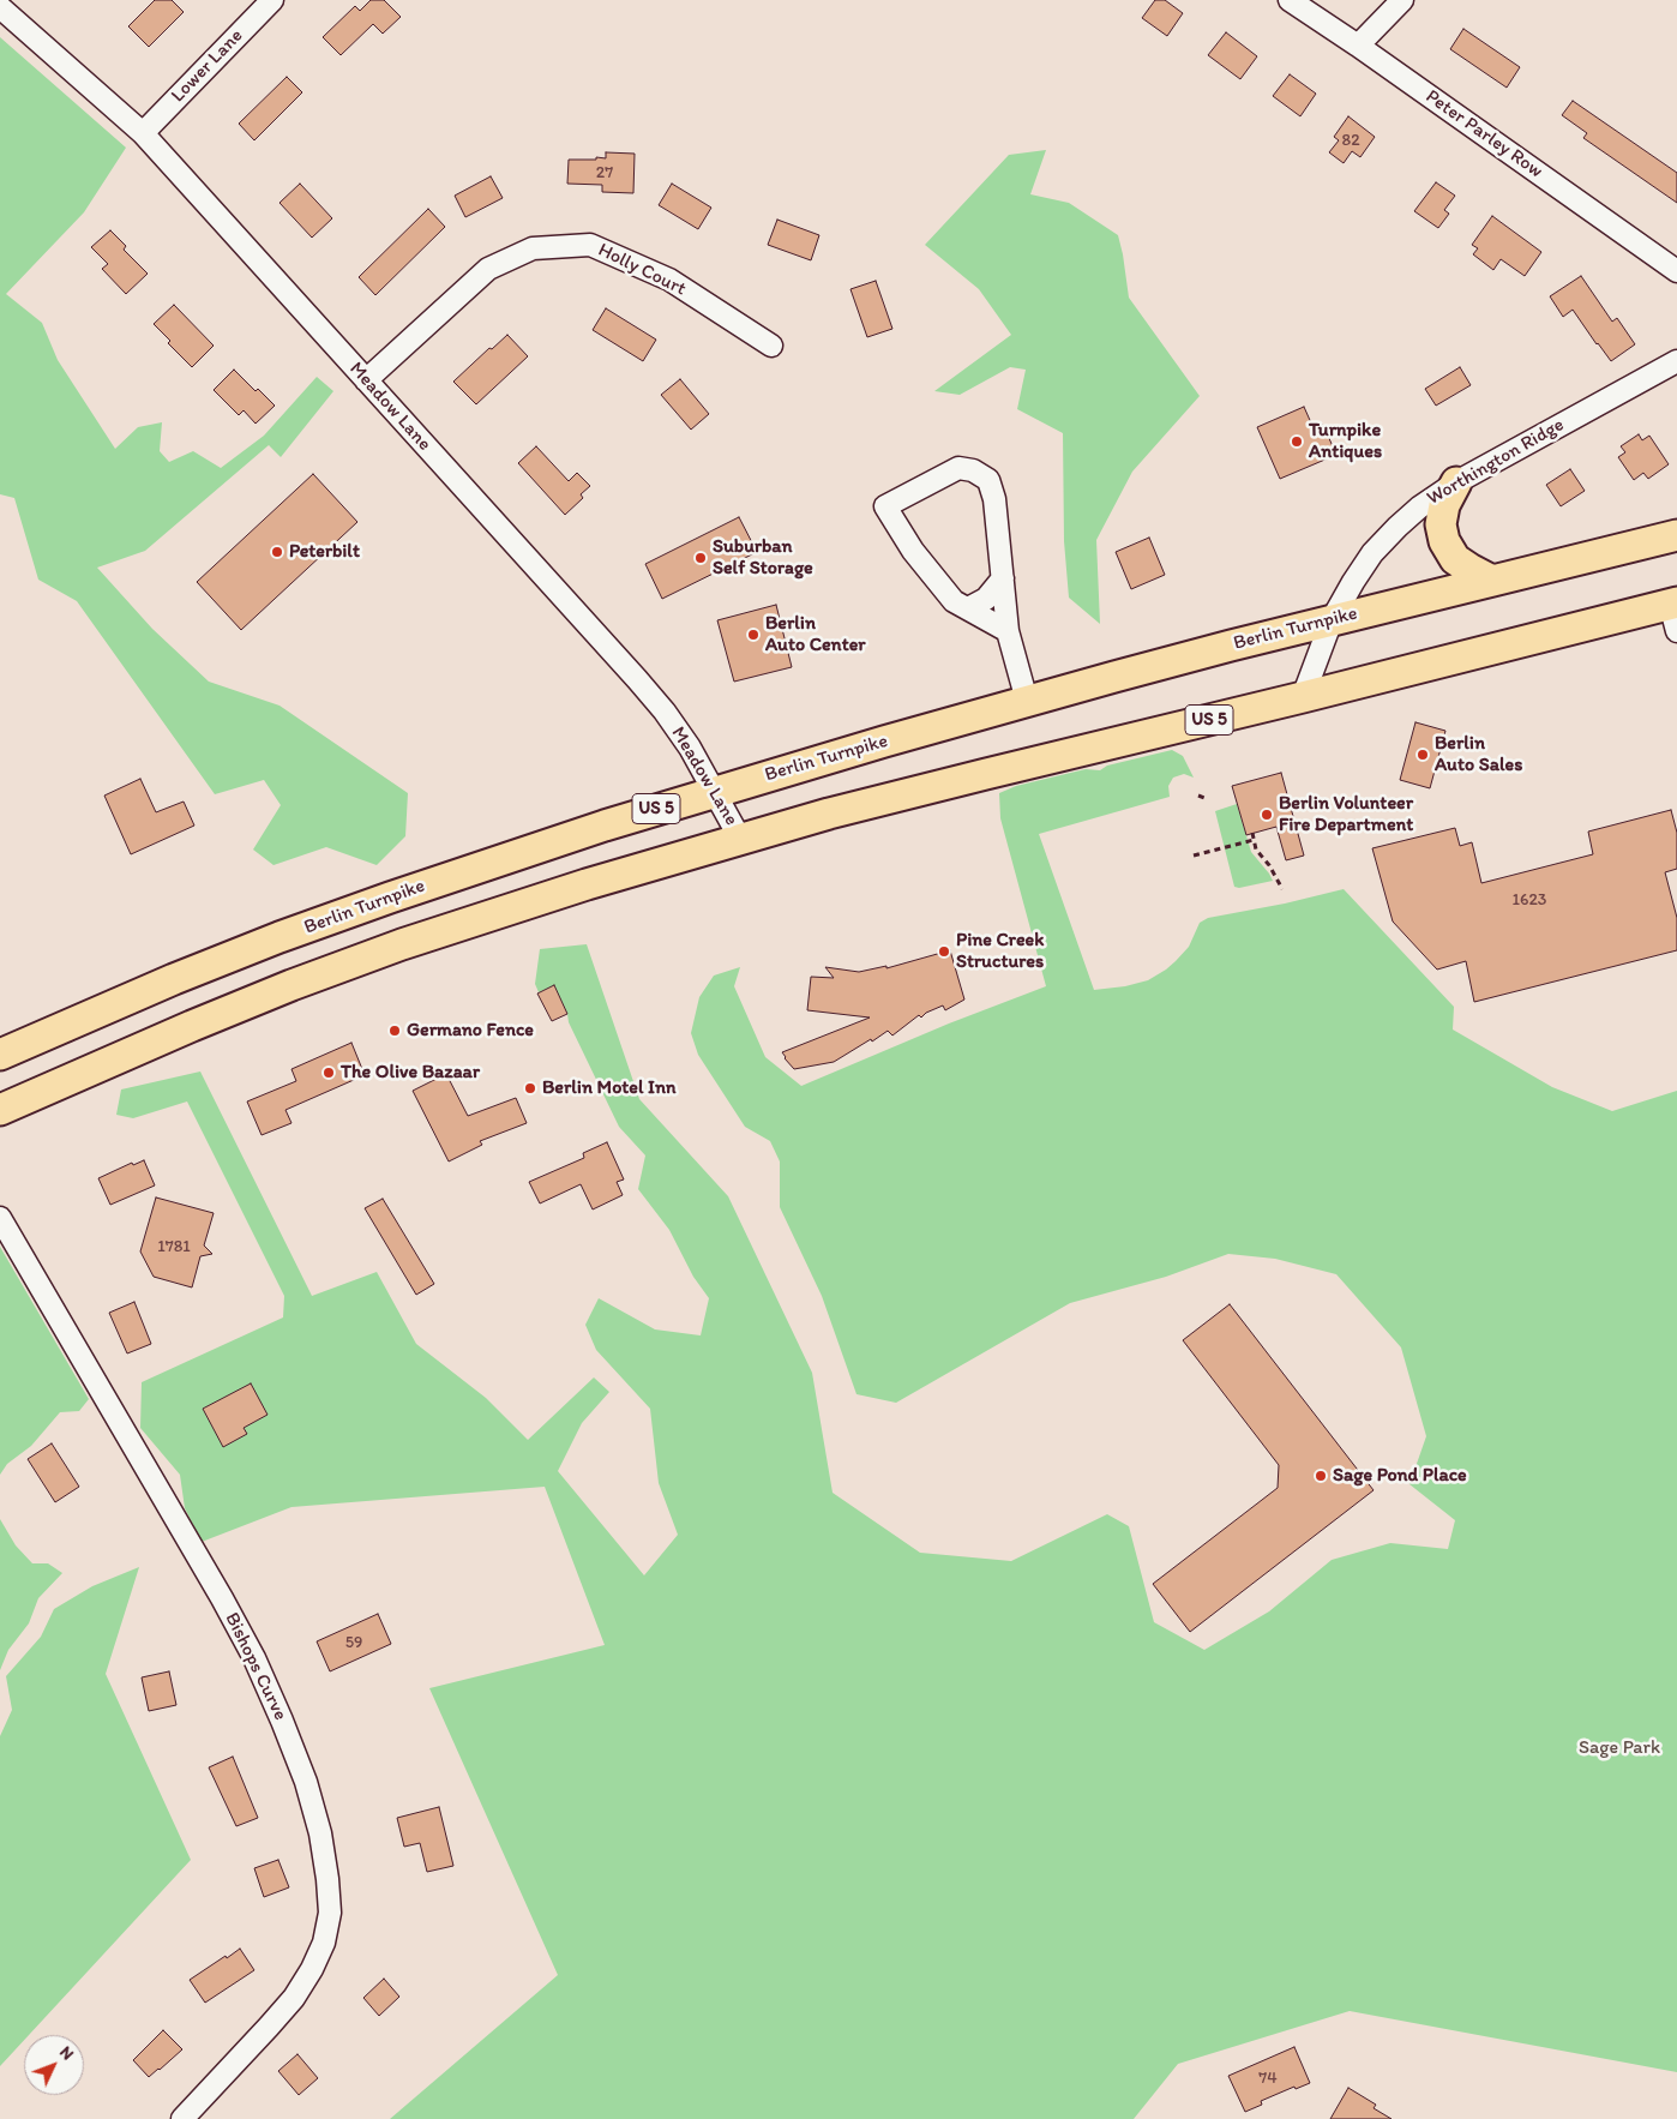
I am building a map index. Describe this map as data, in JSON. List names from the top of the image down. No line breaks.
{"streets":{"highway":["Berlin Turnpike","US 5"],"street":["Lower Lane","Peter Parley Row","Holly Court","Meadow Lane","Worthington Ridge","Bishops Curve"]},"crossings":[["Lower Lane","Meadow Lane"],["Holly Court","Meadow Lane"],["Meadow Lane","Berlin Turnpike"],["Meadow Lane","US 5"],["Worthington Ridge","Berlin Turnpike"],["Worthington Ridge","US 5"]],"parks":["Sage Park"],"places":["Turnpike Antiques","Peterbilt","Suburban Self Storage","Berlin Auto Center","Berlin Auto Sales","Berlin Volunteer Fire Department","Pine Creek Structures","Germano Fence","The Olive Bazaar","Berlin Motel Inn","Sage Pond Place"],"house_numbers":["82","27","1623","1781","59","74"],"north":"top right"}
